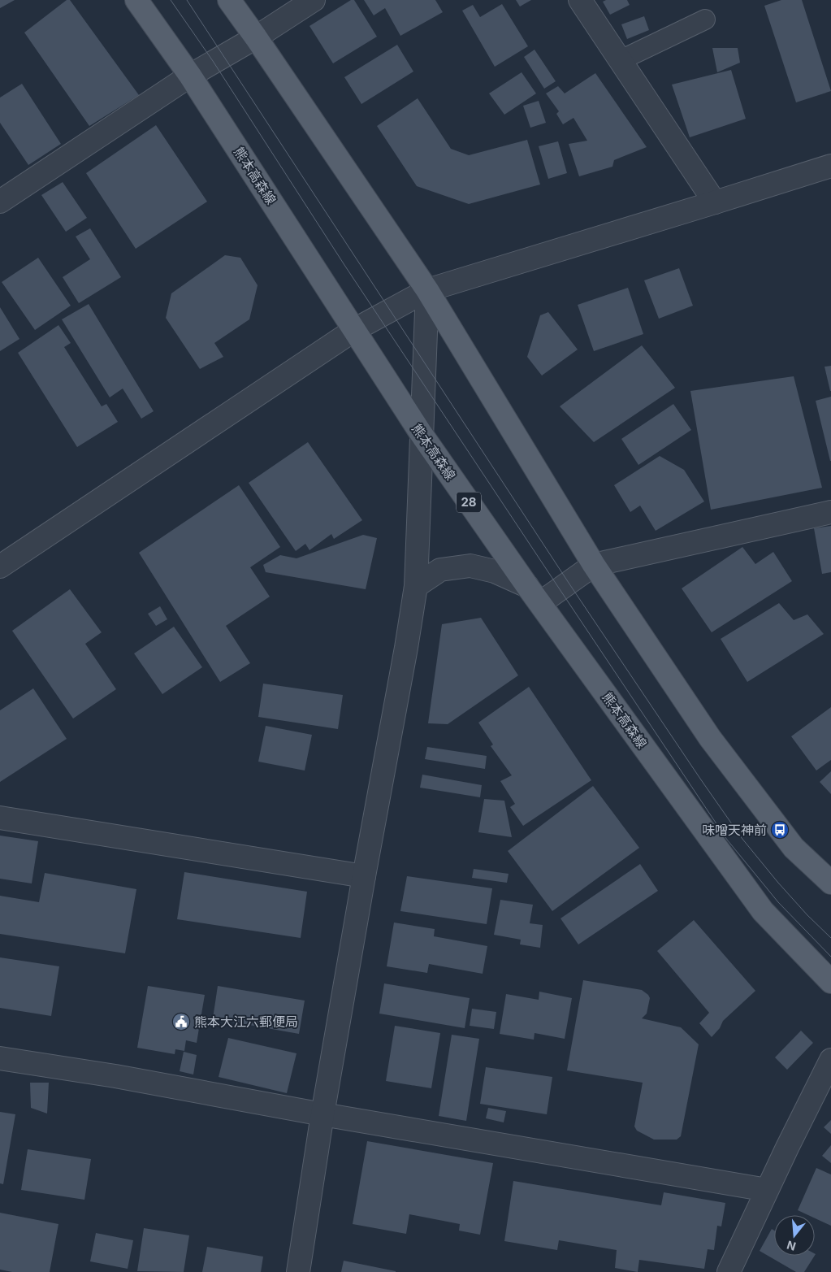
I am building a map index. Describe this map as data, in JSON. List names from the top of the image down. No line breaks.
{"streets":{"main road":["熊本高森線","28"]},"places":{"bus stop":["味噌天神前"],"public building":["熊本大江六郵便局"]},"north":"bottom"}
